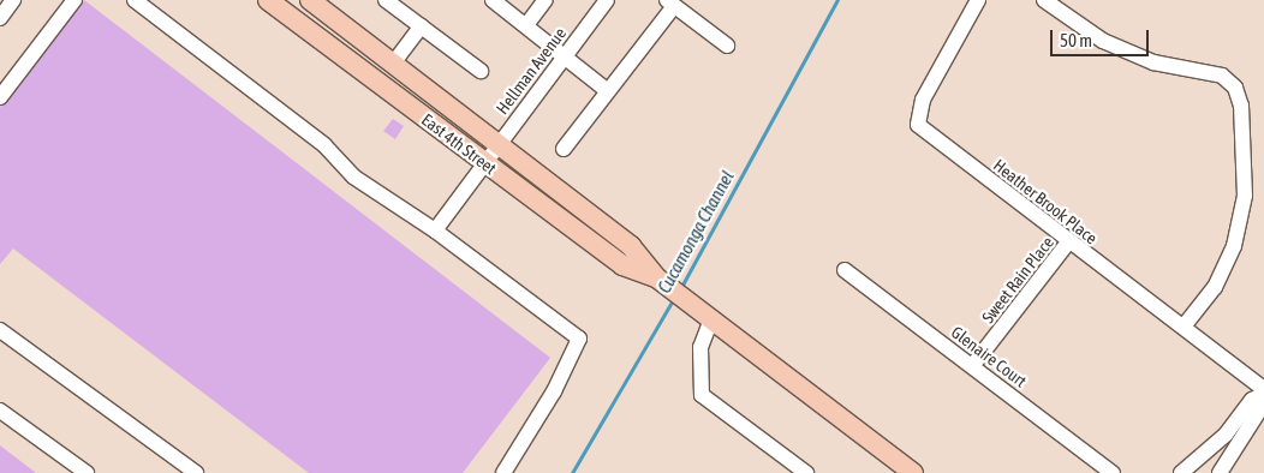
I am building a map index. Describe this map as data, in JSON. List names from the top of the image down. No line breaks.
{"streets":{"main road":["East 4th Street"],"street":["Hellman Avenue","Heather Brook Place","Sweet Rain Place","Glenaire Court"]},"crossings":[["Hellman Avenue","East 4th Street"],["Heather Brook Place","Sweet Rain Place"],["Sweet Rain Place","Glenaire Court"]],"water":["Cucamonga Channel"],"scale_bar":"50 m"}
